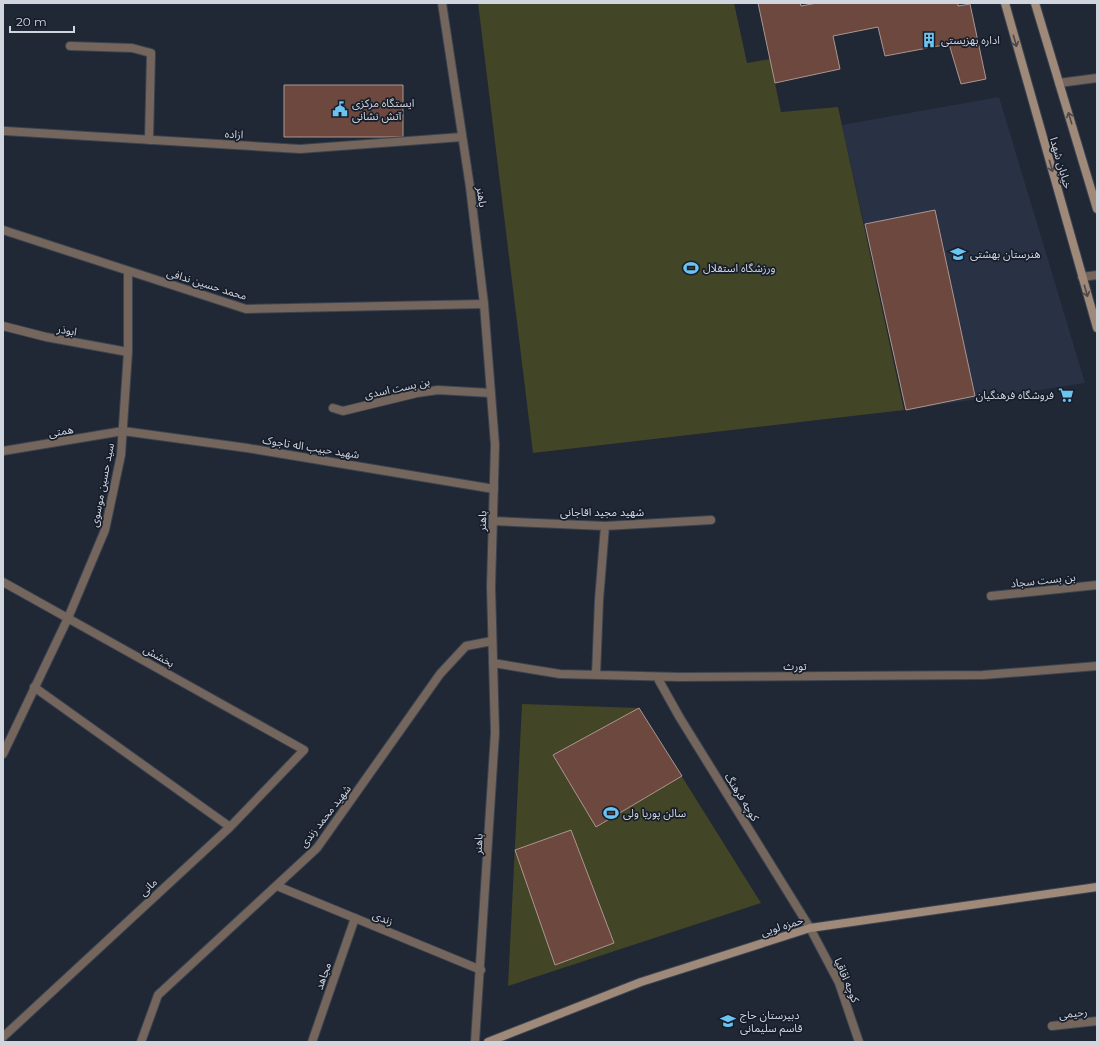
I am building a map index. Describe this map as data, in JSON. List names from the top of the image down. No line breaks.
{"streets":{"main road":["خیابان شهدا","حمزه لویی"],"street":["ازاده","باهنر","محمد حسین ندافی","ابوذر","بن بست اسدی","همتی","شهید حبیب اله تاجوک","سید حسین موسوی","شهید مجید اقاجانی","بن بست سجاد","بخشش","تورث","کوچه فرهنگ","شهید محمد زندی","مانی","زندی","مجاهد","کوچه اقاقیا","رحیمی"]},"crossings":[["ازاده","باهنر"],["باهنر","محمد حسین ندافی"],["باهنر","بن بست اسدی"],["باهنر","شهید حبیب اله تاجوک"],["باهنر","شهید مجید اقاجانی"],["باهنر","تورث"],["باهنر","شهید محمد زندی"],["باهنر","زندی"],["محمد حسین ندافی","سید حسین موسوی"],["ابوذر","سید حسین موسوی"],["همتی","شهید حبیب اله تاجوک"],["همتی","سید حسین موسوی"],["شهید حبیب اله تاجوک","سید حسین موسوی"],["سید حسین موسوی","بخشش"],["بخشش","مانی"],["تورث","کوچه فرهنگ"],["کوچه فرهنگ","حمزه لویی"],["کوچه فرهنگ","کوچه اقاقیا"],["شهید محمد زندی","زندی"],["زندی","مجاهد"],["حمزه لویی","کوچه اقاقیا"]],"places":{"building":["اداره بهزیستی"],"public building":["ایستگاه مرکزی آتش نشانی"],"school or university":["هنرستان بهشتی","دبیرستان حاج قاسم سلیمانی"],"sports":["ورزشگاه استقلال","سالن پوریا ولی"],"supermarket":["فروشگاه فرهنگیان"]},"scale_bar":"20 m"}
